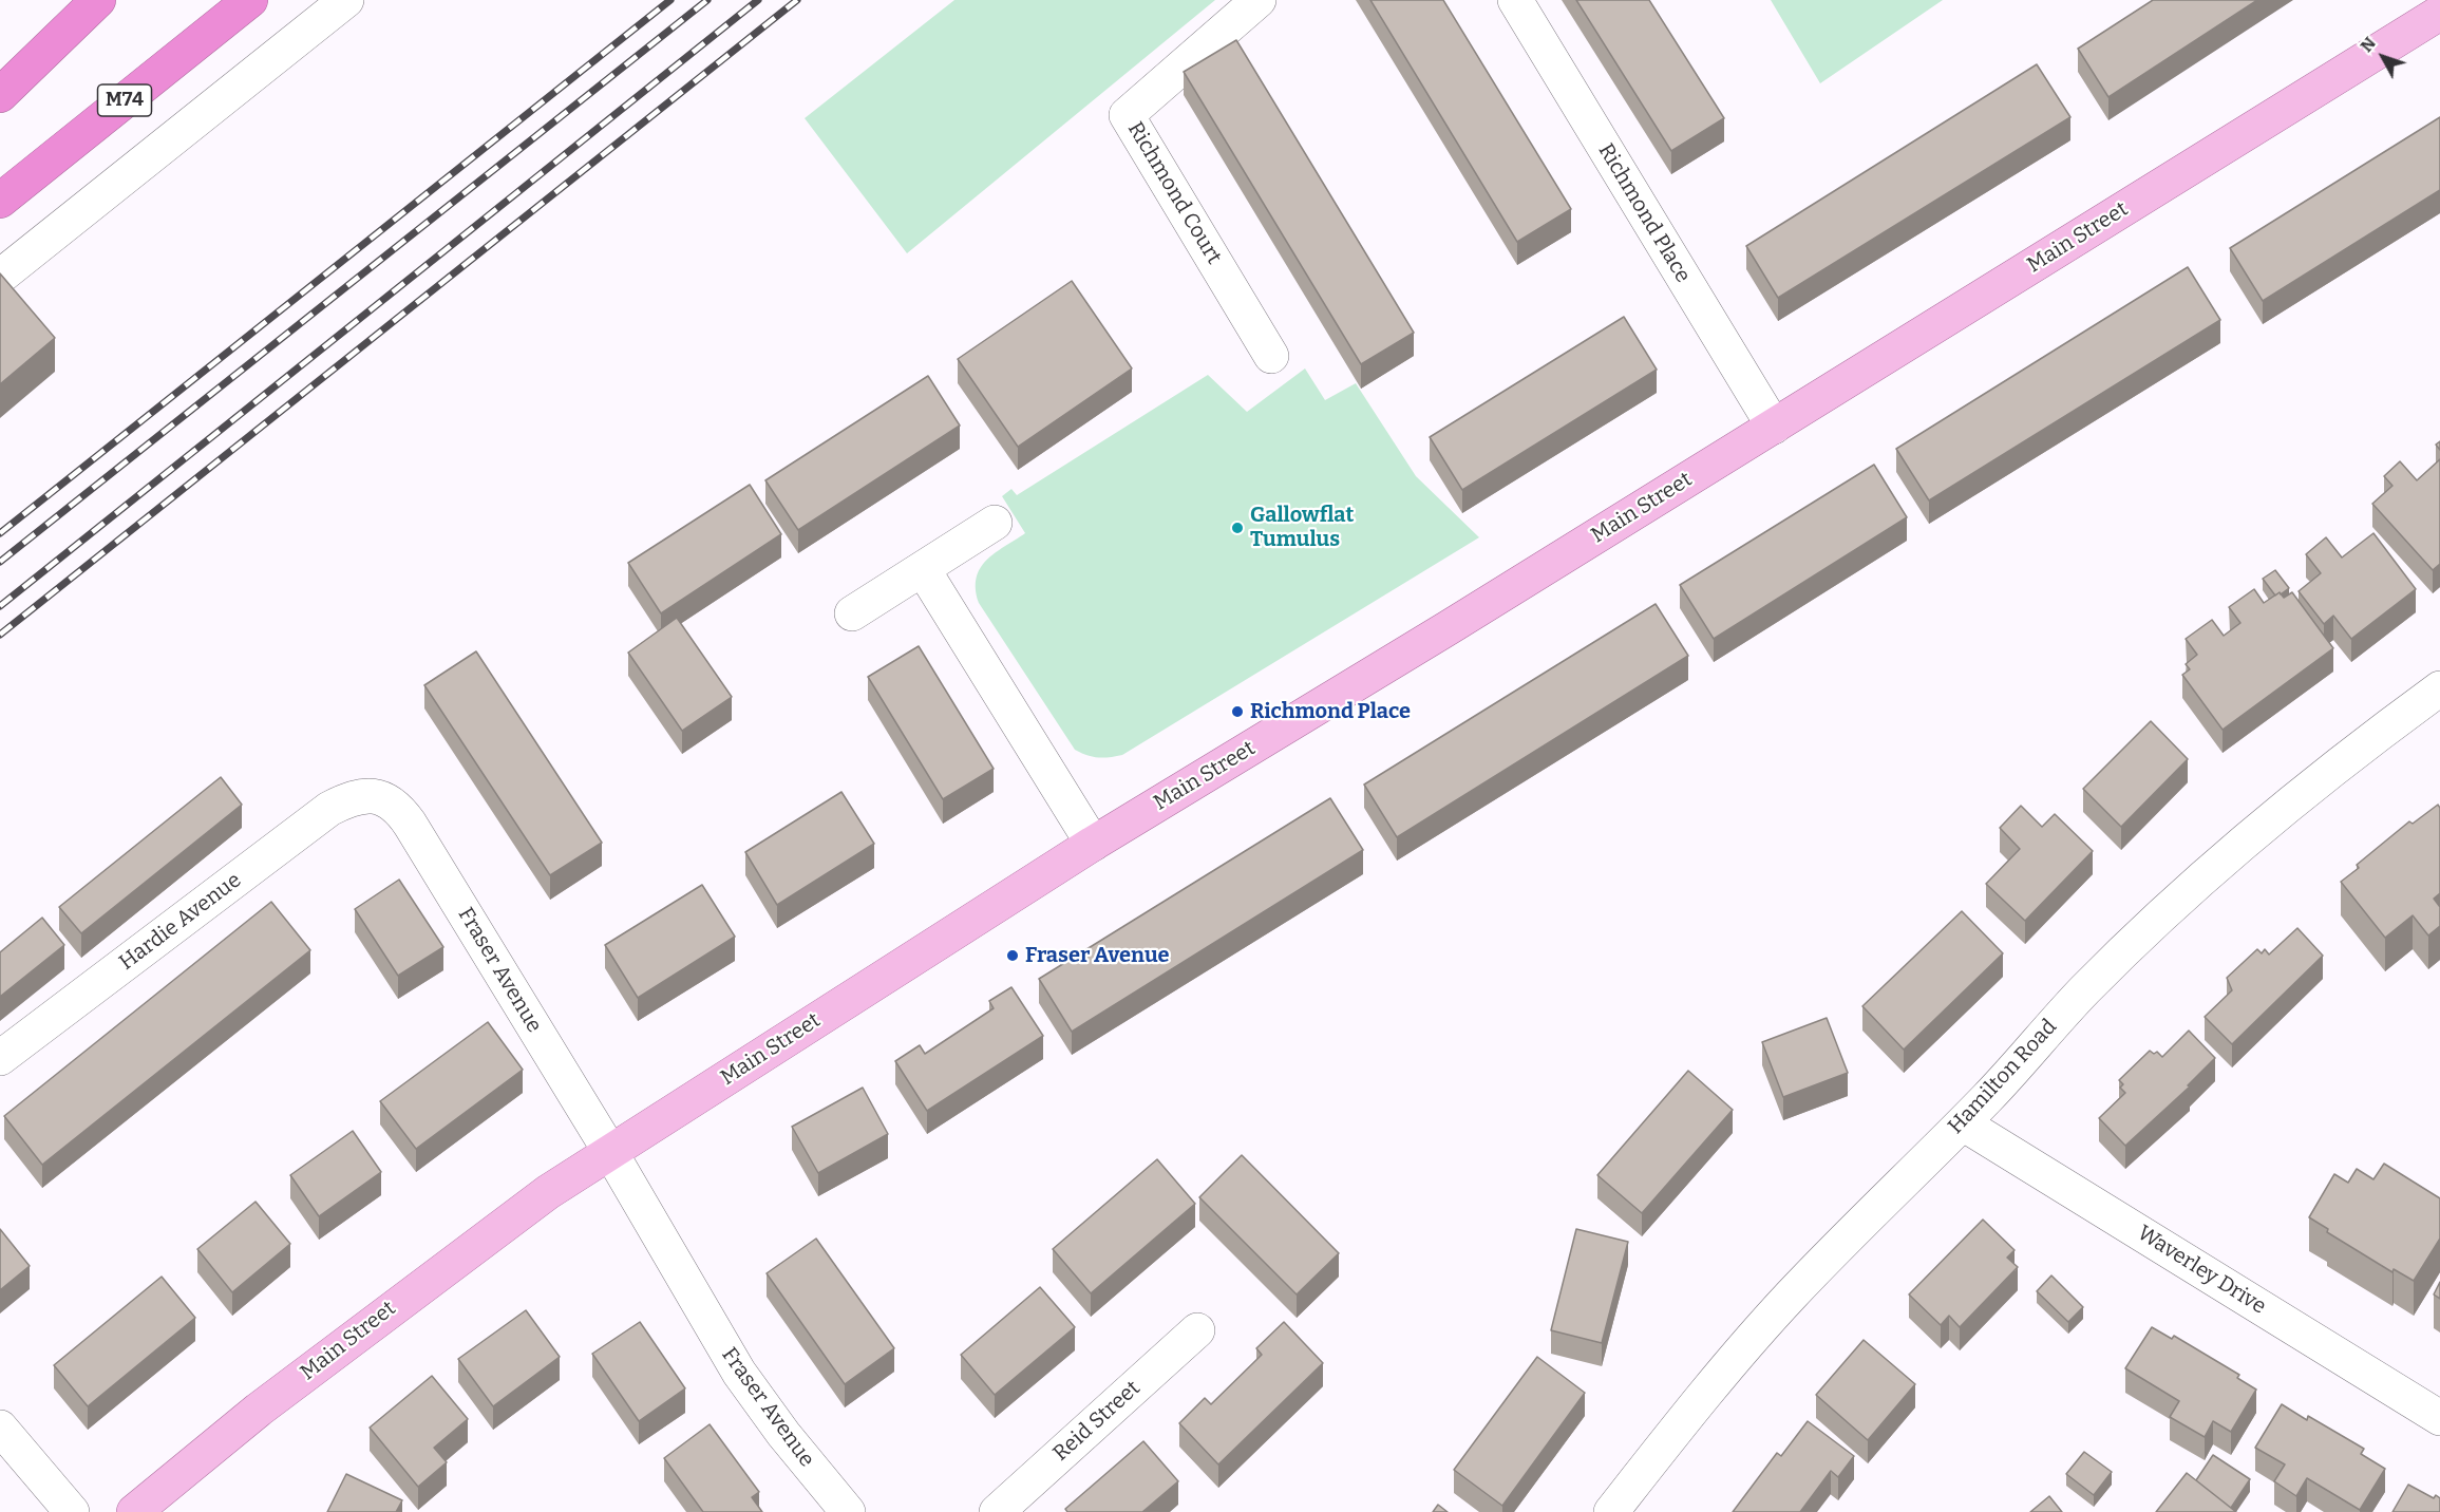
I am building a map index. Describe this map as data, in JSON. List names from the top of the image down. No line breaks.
{"streets":{"highway":["M74"],"main road":["Main Street"],"street":["Richmond Court","Richmond Place","Hardie Avenue","Fraser Avenue","Hamilton Road","Waverley Drive","Reid Street"]},"crossings":[["Richmond Place","Main Street"],["Main Street","Fraser Avenue"],["Hardie Avenue","Fraser Avenue"],["Hamilton Road","Waverley Drive"]],"places":["Gallowflat Tumulus","Richmond Place","Fraser Avenue"],"north":"top left"}
